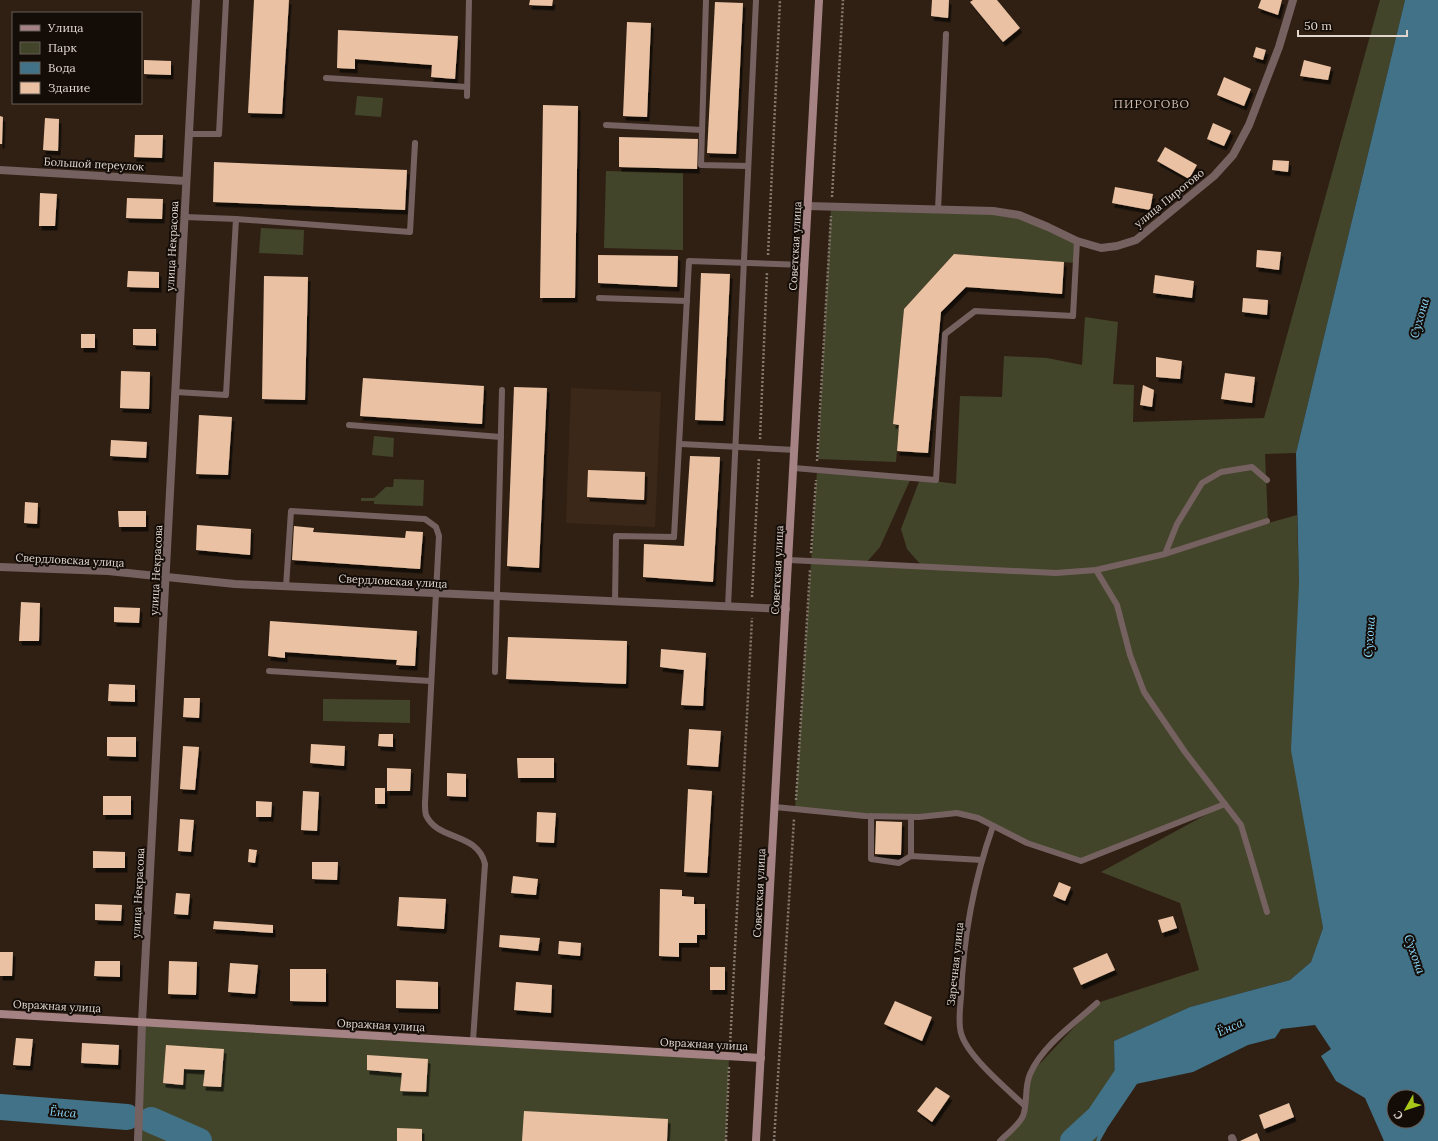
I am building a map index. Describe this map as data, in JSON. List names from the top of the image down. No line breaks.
{"streets":{"main road":["Советская улица","Овражная улица"],"street":["Большой переулок","улица Пирогово","улица Некрасова","Свердловская улица"],"lane":["Заречная улица"]},"crossings":[["Большой переулок","улица Некрасова"],["улица Пирогово","Советская улица"],["улица Некрасова","Свердловская улица"],["улица Некрасова","Овражная улица"],["Советская улица","Свердловская улица"],["Советская улица","Овражная улица"]],"districts":["ПИРОГОВО"],"water":["Сухона","Ёнса"],"legend":["Улица","Парк","Вода","Здание"],"scale_bar":"50 m","north":"bottom left"}
